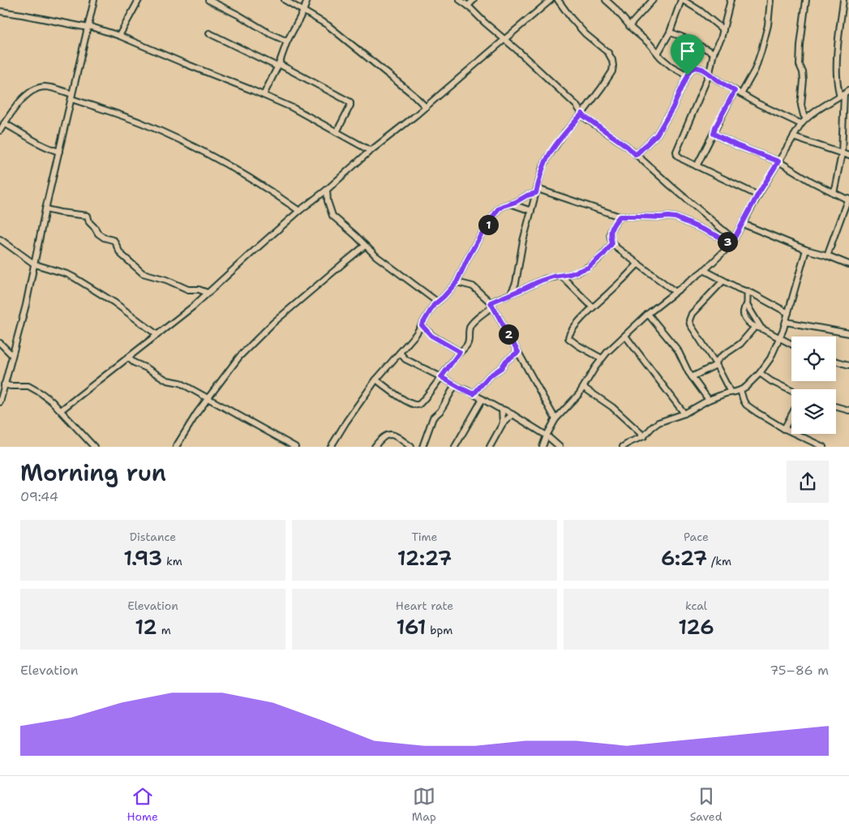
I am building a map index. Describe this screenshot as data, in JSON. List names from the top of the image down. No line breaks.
{"page":{"pins":["1","3","2"],"heading":["Morning run","09:44"],"stats":[["Distance","1.93 km"],["Time","12:27"],["Pace","6:27 /km"],["Elevation","12 m"],["Heart rate","161 bpm"],["kcal","126"]],"chart":["Elevation","75–86 m"],"tabs":["Home","Map","Saved"]}}
